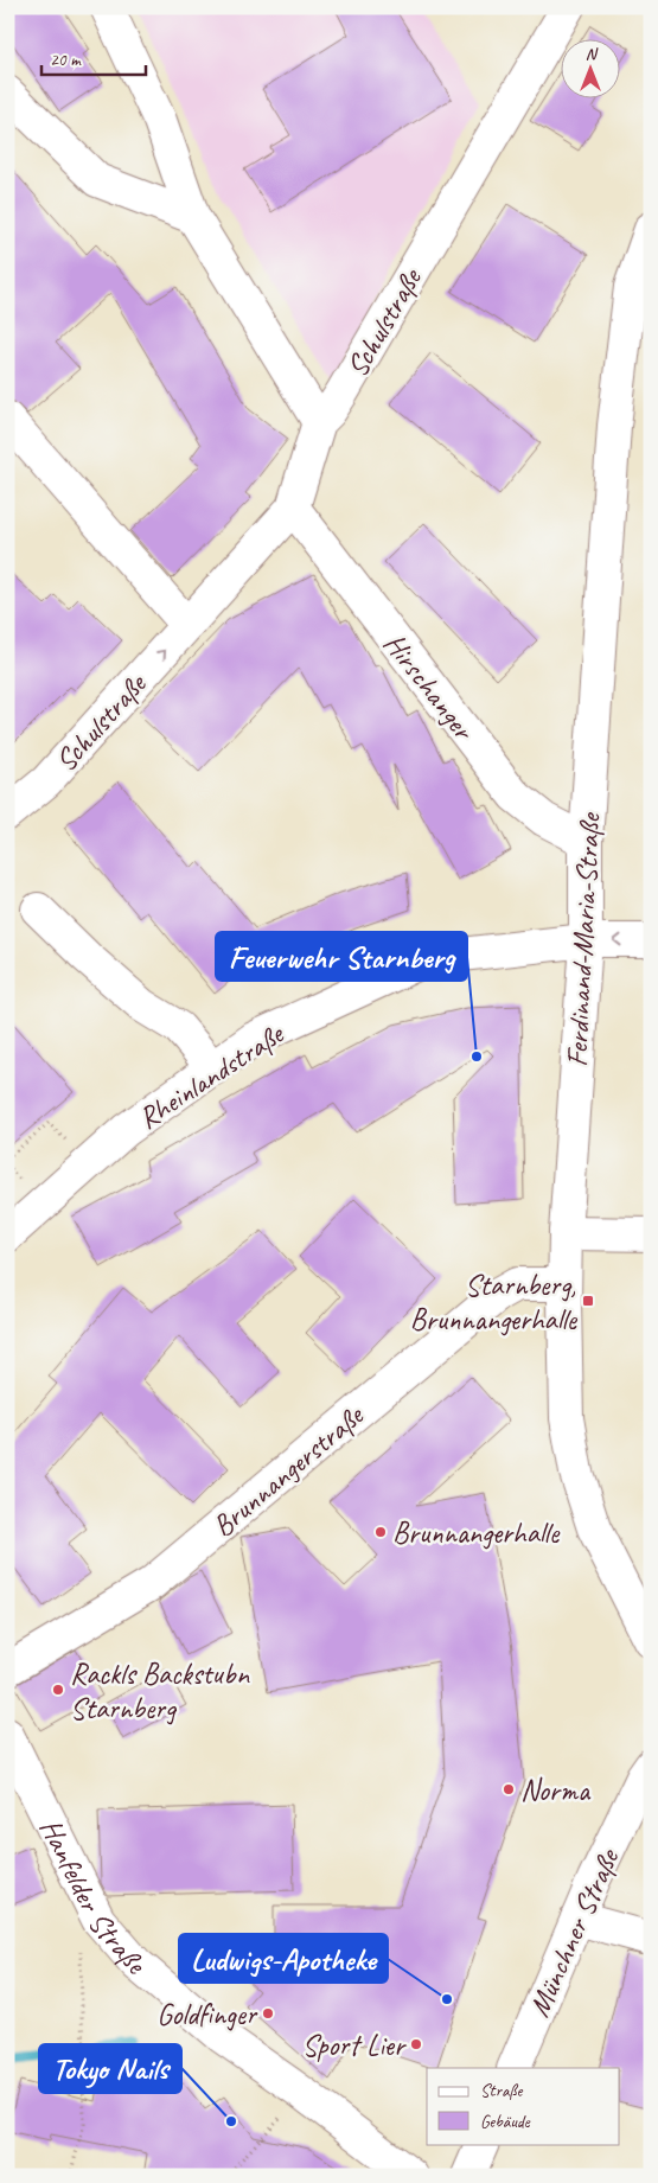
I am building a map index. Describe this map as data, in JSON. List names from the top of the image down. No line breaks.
{"streets":{"street":["Schulstraße","Hirschanger","Ferdinand-Maria-Straße","Rheinlandstraße","Brunnangerstraße","Hanfelder Straße","Münchner Straße"]},"crossings":[["Schulstraße","Hirschanger"],["Hirschanger","Ferdinand-Maria-Straße"],["Ferdinand-Maria-Straße","Rheinlandstraße"],["Ferdinand-Maria-Straße","Brunnangerstraße"]],"places":{"other":["Feuerwehr Starnberg","Brunnangerhalle","Rackls Backstubn Starnberg","Norma","Ludwigs-Apotheke","Goldfinger","Sport Lier","Tokyo Nails"],"transit":["Starnberg, Brunnangerhalle"]},"legend":["Straße","Gebäude"],"scale_bar":"20 m","north":"top"}
